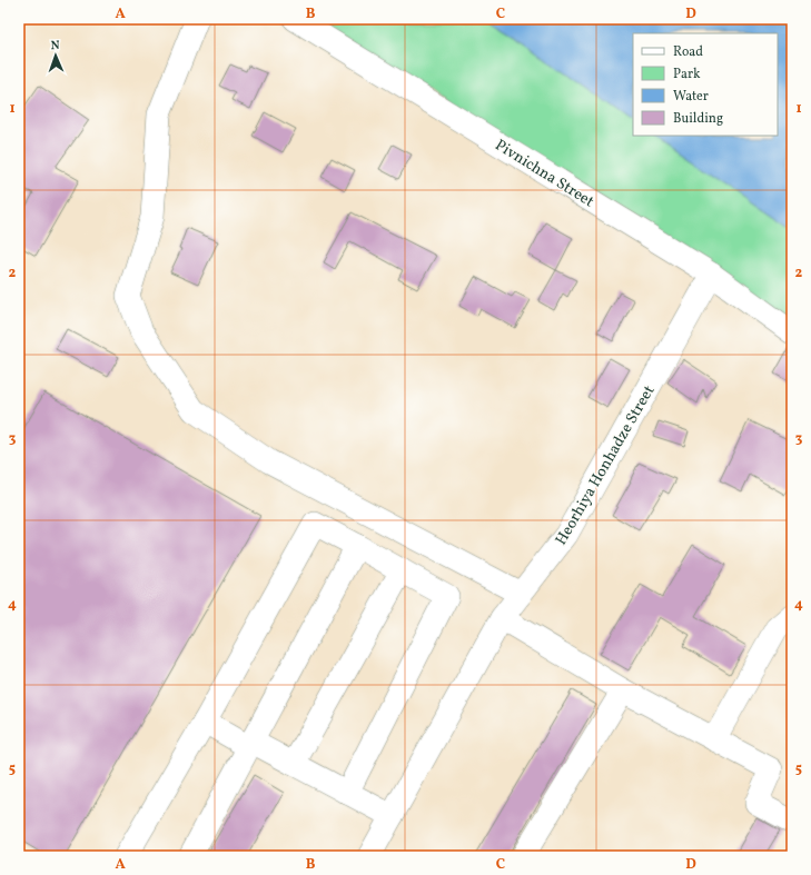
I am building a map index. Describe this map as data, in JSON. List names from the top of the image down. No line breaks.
{"streets":{"street":["Pivnichna Street","Heorhiya Honhadze Street"]},"crossings":[["Pivnichna Street","Heorhiya Honhadze Street"]],"legend":["Road","Park","Water","Building"],"north":"top","grid":{"columns":["A","B","C","D"],"rows":["1","2","3","4","5"]}}
